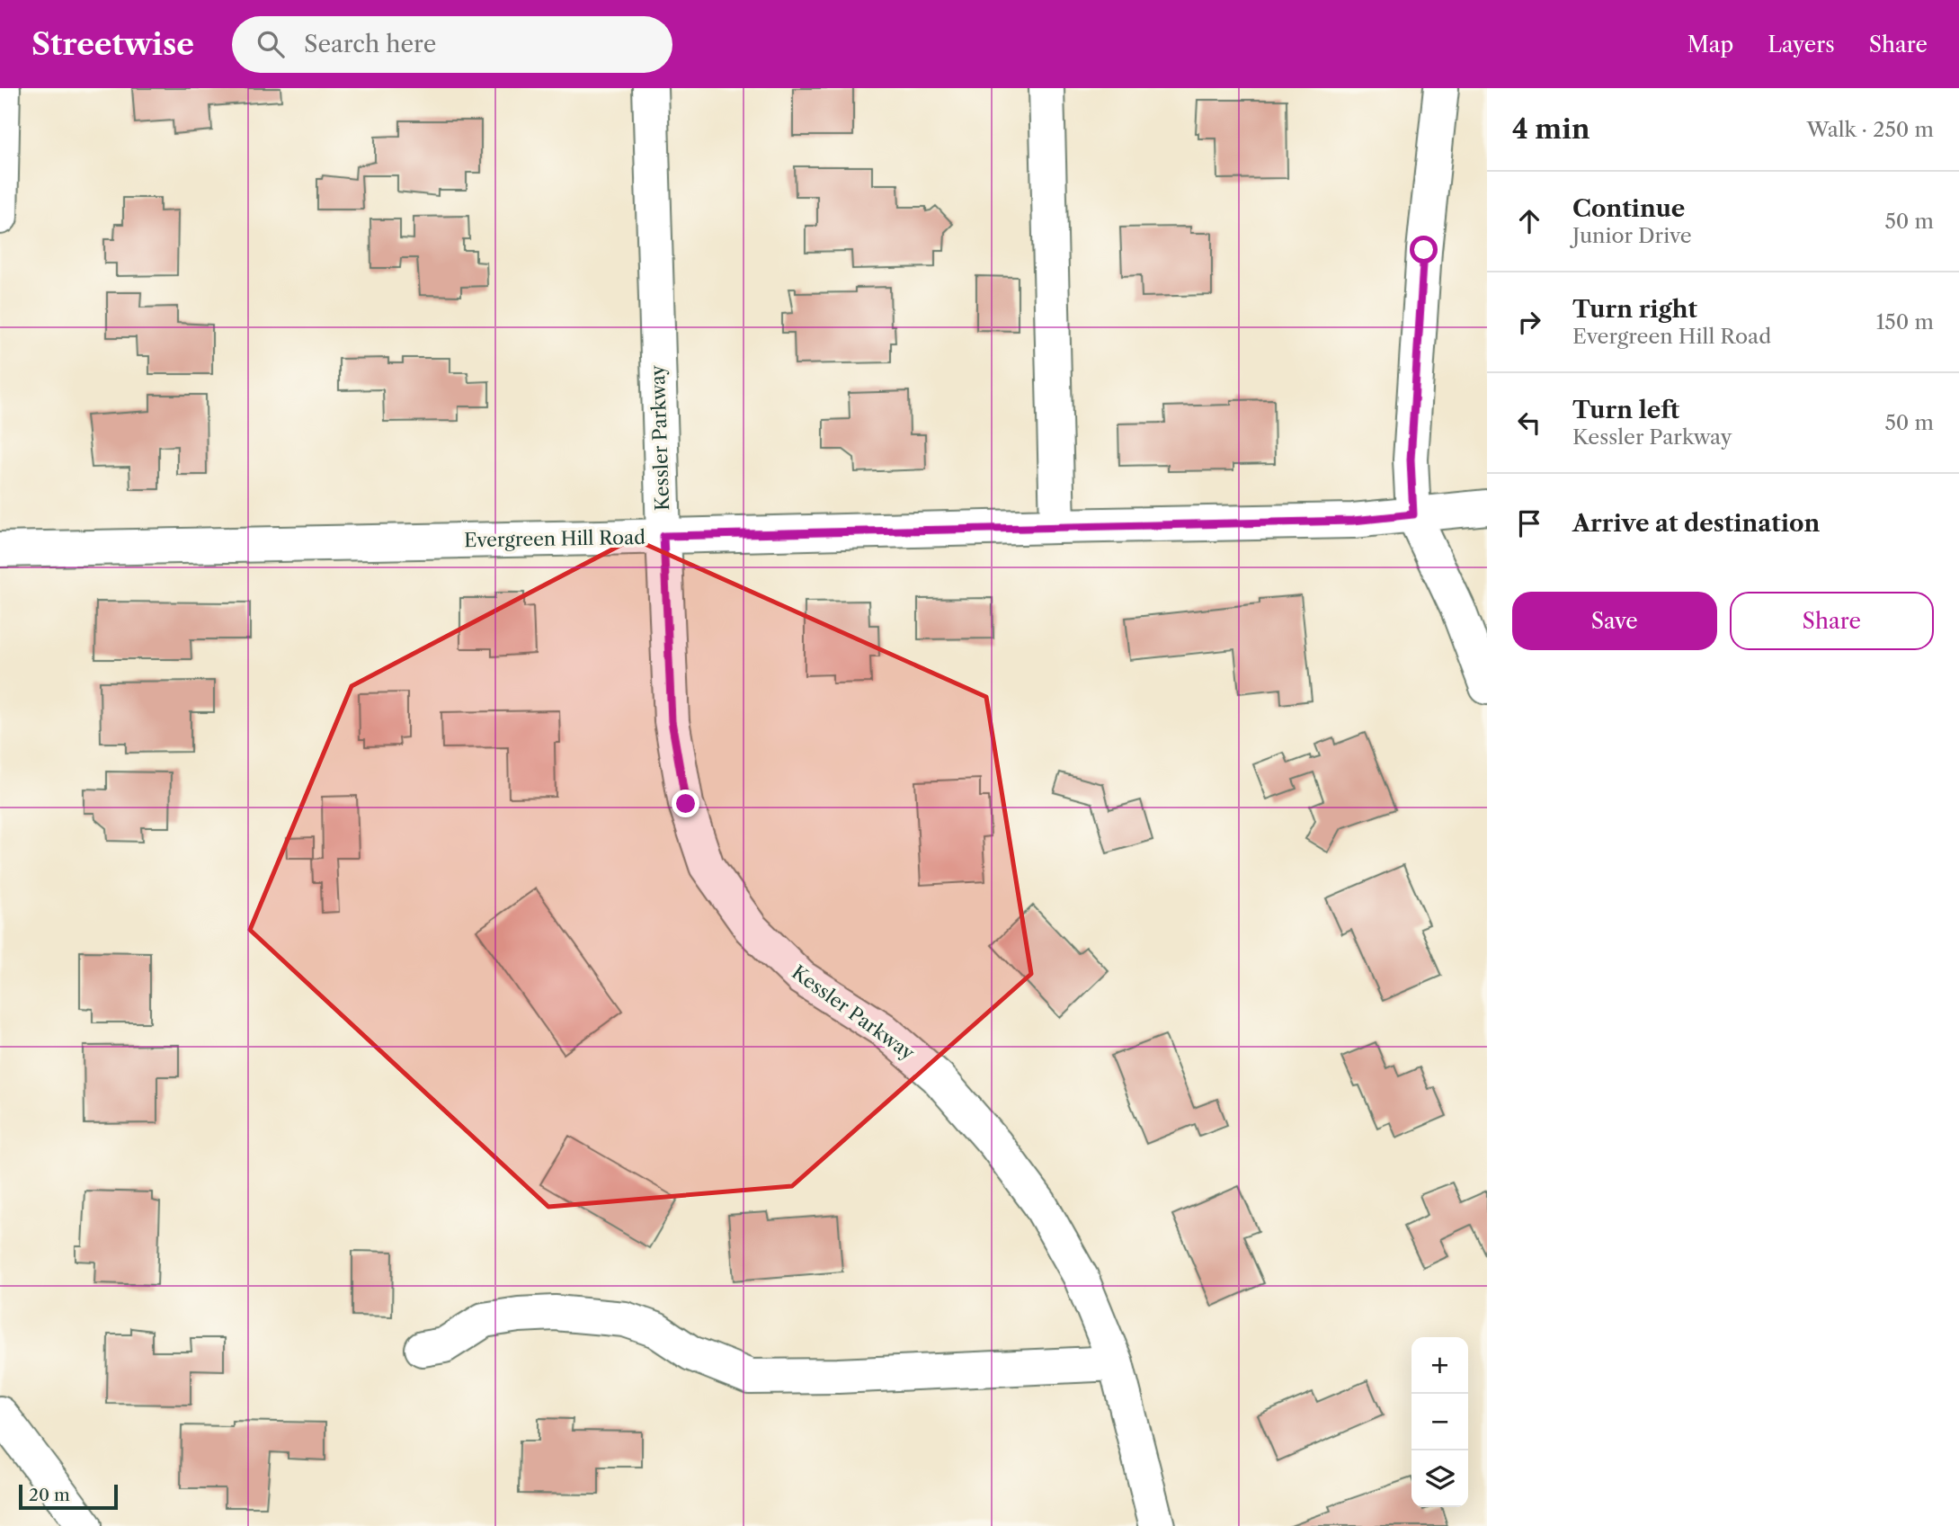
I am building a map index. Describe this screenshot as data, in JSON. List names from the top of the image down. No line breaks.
{"streets":{"street":["Kessler Parkway","Evergreen Hill Road"]},"crossings":[["Kessler Parkway","Evergreen Hill Road"]],"scale_bar":"20 m","page":{"header":"Streetwise","search":"Search here","nav":["Map","Layers","Share"],"heading":["4 min","Walk · 250 m"],"list":[["Continue","Junior Drive","50 m"],["Turn right","Evergreen Hill Road","150 m"],["Turn left","Kessler Parkway","50 m"],"Arrive at destination"],"buttons":["Save","Share"],"map_buttons":["+","−"],"scale":"20 m"}}
